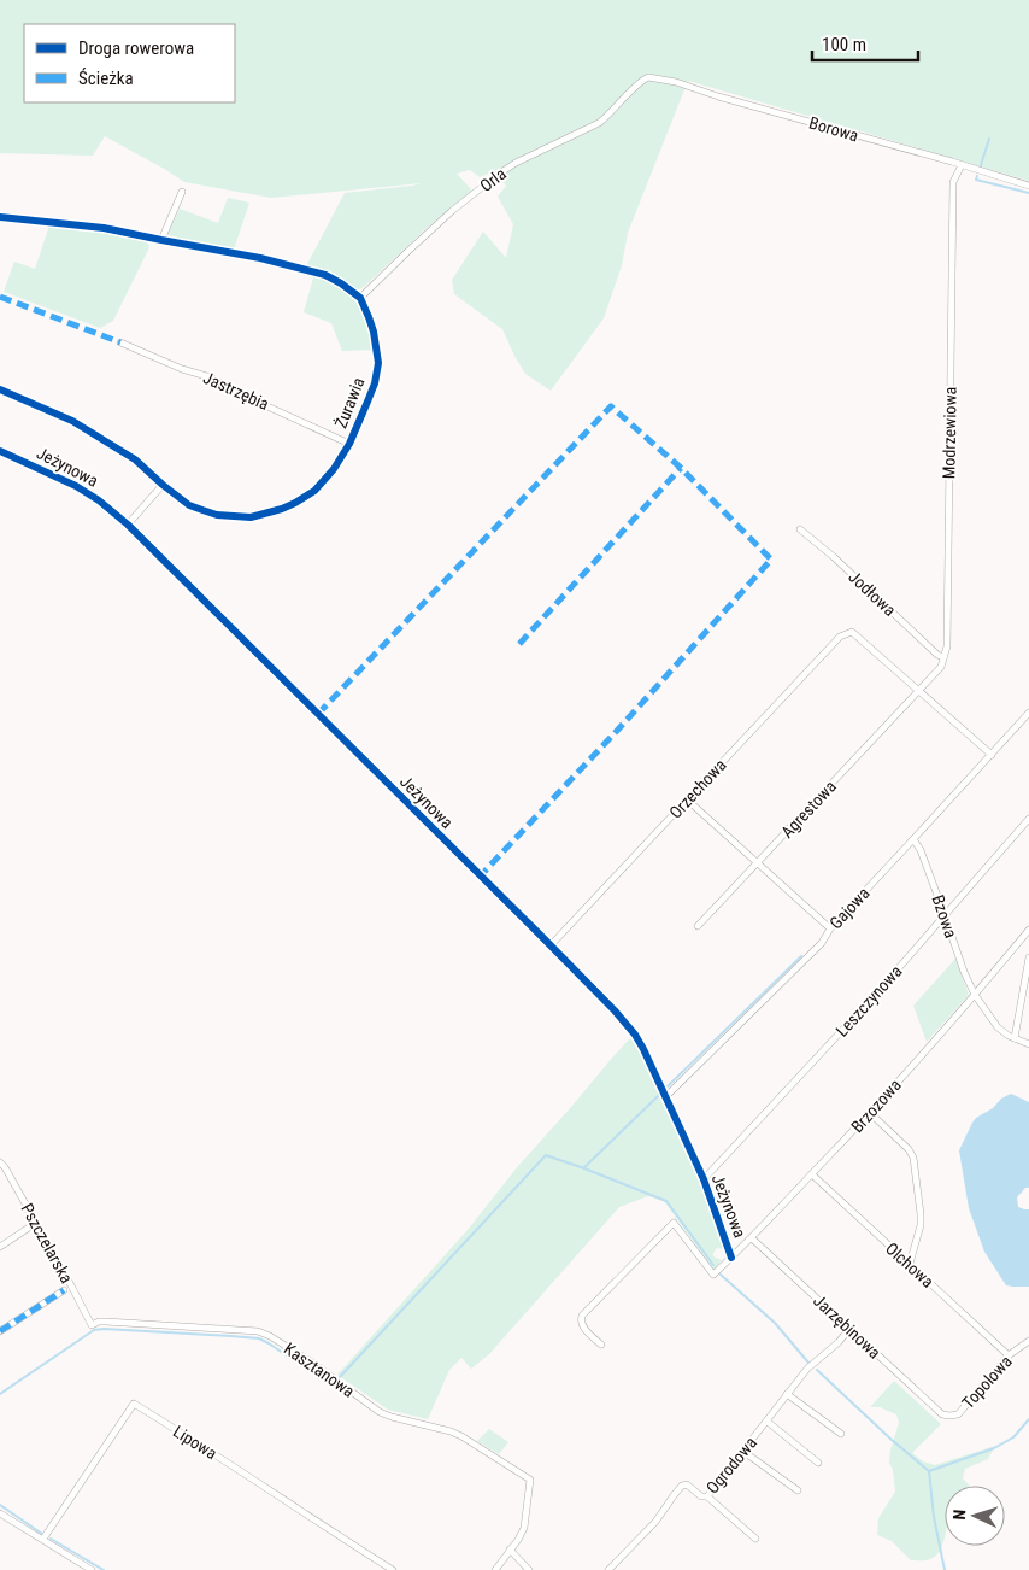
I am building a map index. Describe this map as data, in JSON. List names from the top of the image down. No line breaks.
{"streets":{"street":["Borowa","Orla","Jastrzębia","Żurawia","Modrzewiowa","Jeżynowa","Jodłowa","Orzechowa","Agrestowa","Gajowa","Bzowa","Leszczynowa","Brzozowa","Pszczelarska","Olchowa","Jarzębinowa","Kasztanowa","Topolowa","Lipowa","Ogrodowa"]},"crossings":[["Borowa","Orla"],["Borowa","Modrzewiowa"],["Orla","Żurawia"],["Jastrzębia","Żurawia"],["Modrzewiowa","Jodłowa"],["Jeżynowa","Orzechowa"],["Jeżynowa","Gajowa"],["Jeżynowa","Leszczynowa"],["Jeżynowa","Brzozowa"],["Orzechowa","Agrestowa"],["Gajowa","Bzowa"],["Bzowa","Leszczynowa"],["Bzowa","Brzozowa"],["Brzozowa","Olchowa"],["Brzozowa","Jarzębinowa"],["Pszczelarska","Kasztanowa"],["Olchowa","Topolowa"],["Jarzębinowa","Topolowa"],["Jarzębinowa","Ogrodowa"]],"legend":["Droga rowerowa","Ścieżka"],"scale_bar":"100 m","north":"left"}
